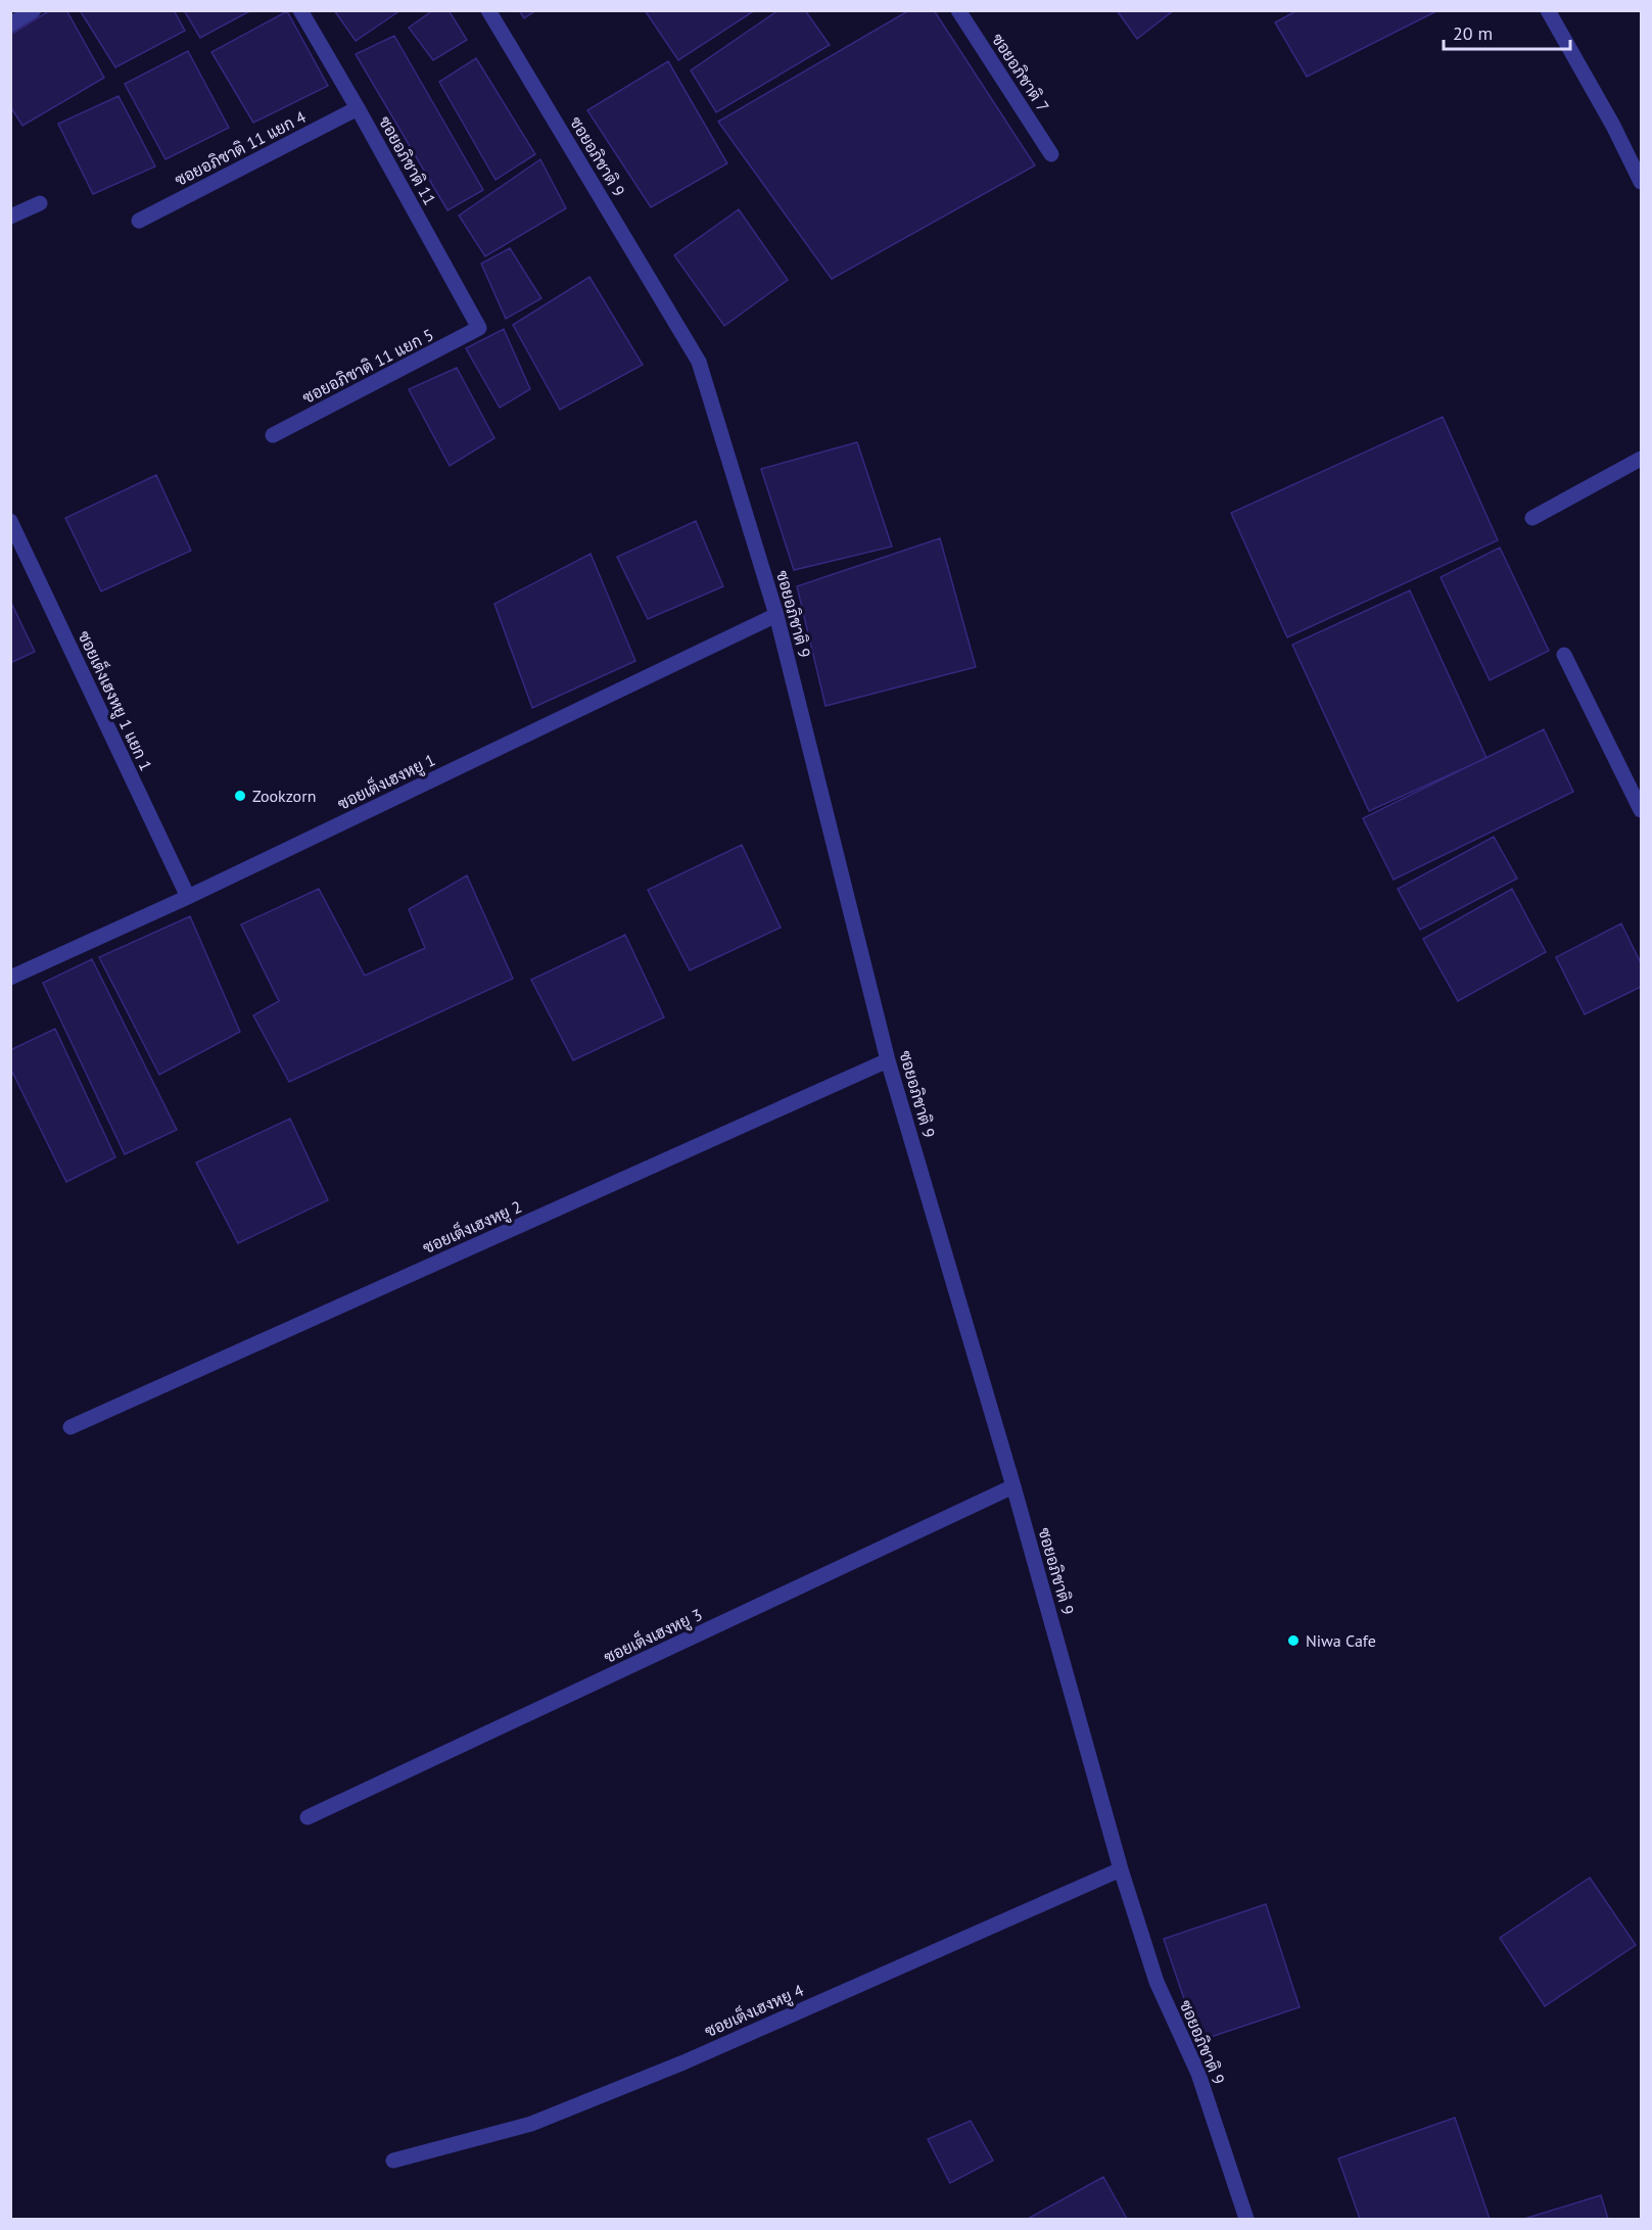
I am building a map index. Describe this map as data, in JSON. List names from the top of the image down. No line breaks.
{"streets":{"street":["ซอยอภิชาติ 7","ซอยอภิชาติ 11 แยก 4","ซอยอภิชาติ 9","ซอยอภิชาติ 11","ซอยอภิชาติ 11 แยก 5","ซอยเต็งเฮงหยู 1 แยก 1","ซอยเต็งเฮงหยู 1","ซอยเต็งเฮงหยู 2","ซอยเต็งเฮงหยู 3","ซอยเต็งเฮงหยู 4"]},"crossings":[["ซอยอภิชาติ 11 แยก 4","ซอยอภิชาติ 11"],["ซอยอภิชาติ 9","ซอยเต็งเฮงหยู 1"],["ซอยอภิชาติ 9","ซอยเต็งเฮงหยู 2"],["ซอยอภิชาติ 9","ซอยเต็งเฮงหยู 3"],["ซอยอภิชาติ 9","ซอยเต็งเฮงหยู 4"],["ซอยอภิชาติ 11","ซอยอภิชาติ 11 แยก 5"],["ซอยเต็งเฮงหยู 1 แยก 1","ซอยเต็งเฮงหยู 1"]],"places":["Zookzorn","Niwa Cafe"],"scale_bar":"20 m"}
